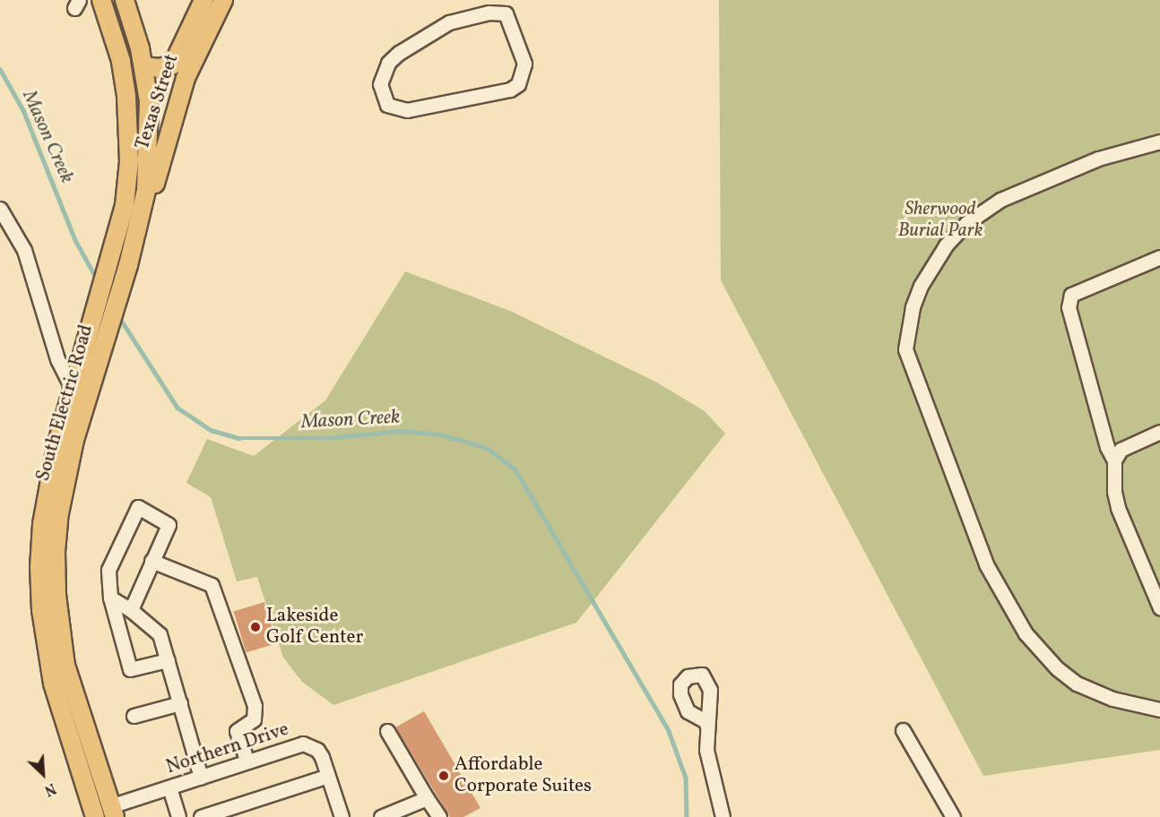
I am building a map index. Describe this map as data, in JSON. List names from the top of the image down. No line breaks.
{"streets":{"main road":["Texas Street","South Electric Road"],"street":["Northern Drive"]},"crossings":[["Texas Street","South Electric Road"],["South Electric Road","Northern Drive"]],"water":["Mason Creek"],"parks":["Sherwood Burial Park"],"places":["Lakeside Golf Center","Affordable Corporate Suites"],"north":"bottom right"}
